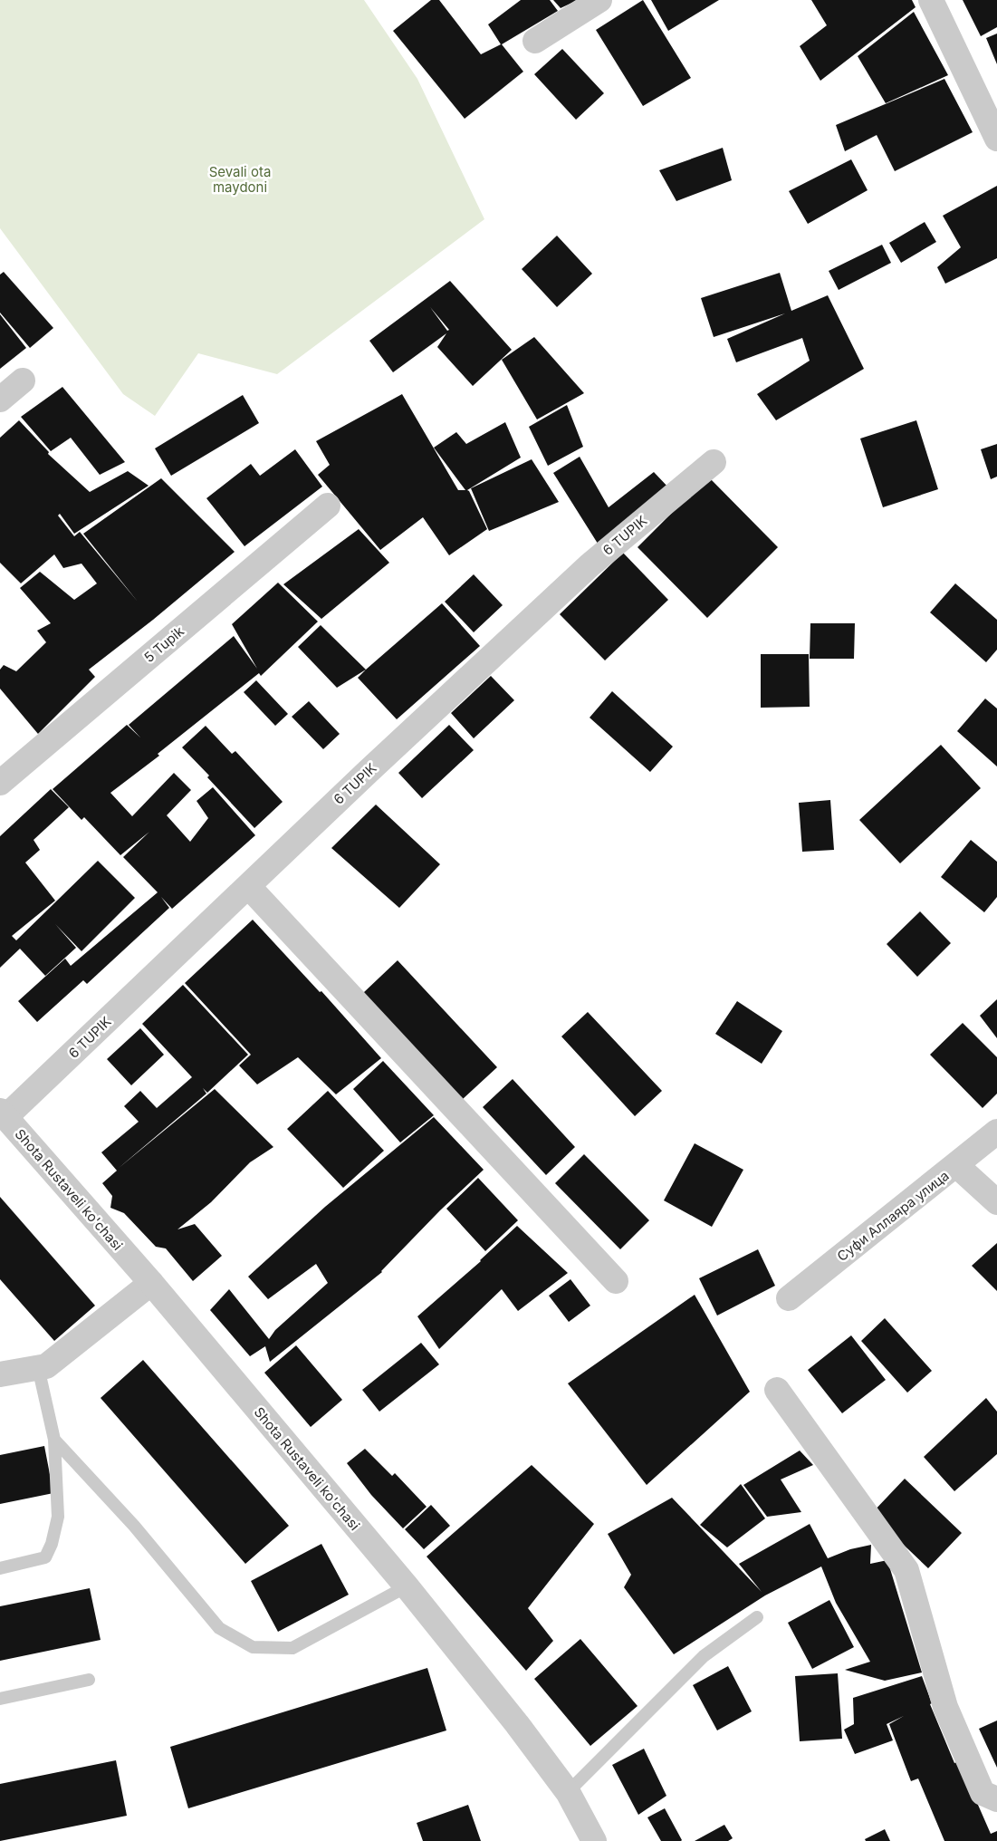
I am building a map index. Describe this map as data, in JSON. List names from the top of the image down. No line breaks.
{"streets":{"street":["6 TUPIK","5 Tupik","Shota Rustaveli ko'chasi","Суфи Аллаяра улица"]},"crossings":[["6 TUPIK","Shota Rustaveli ko'chasi"]],"parks":["Sevali ota maydoni"]}
